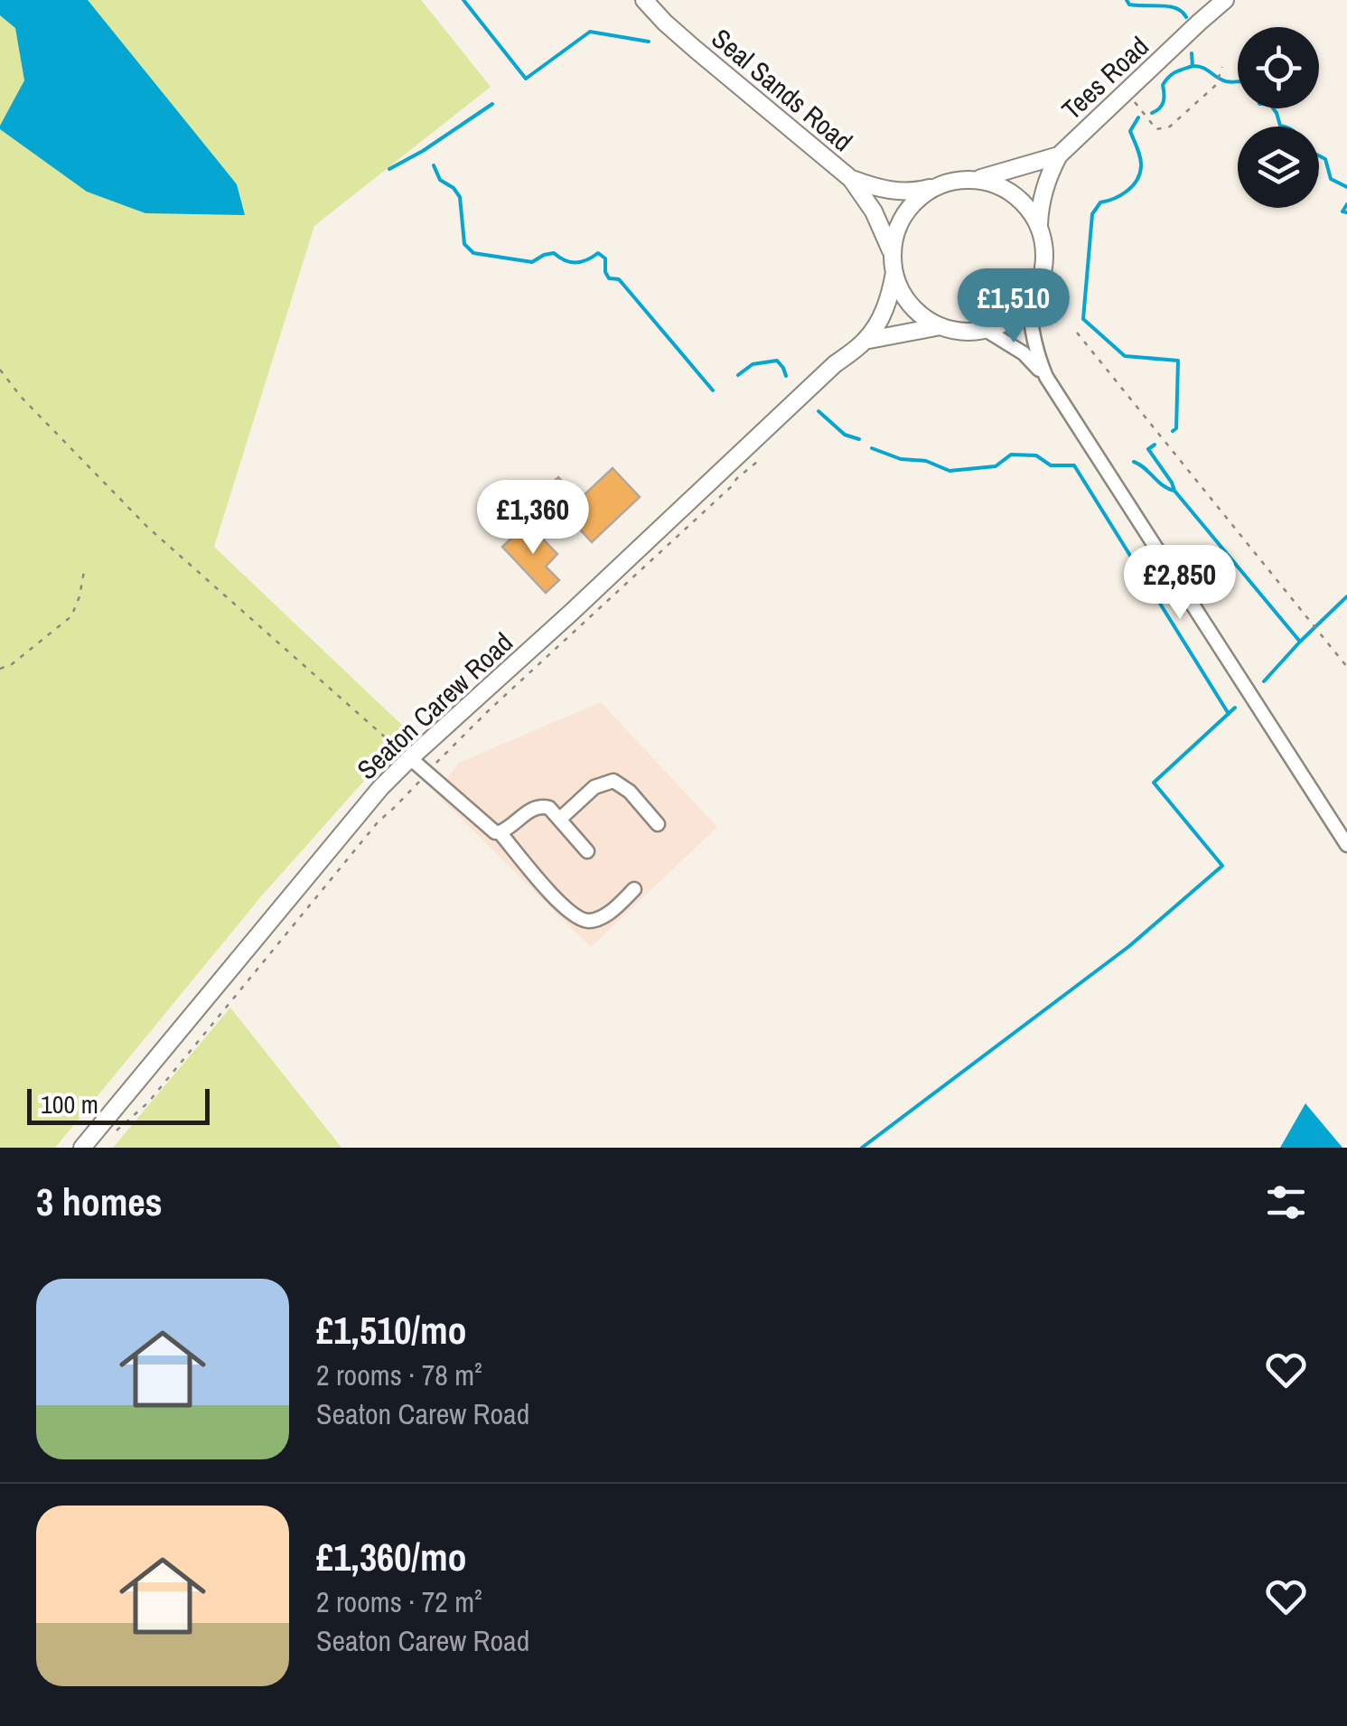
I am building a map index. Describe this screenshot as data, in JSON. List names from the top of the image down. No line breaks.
{"streets":{"main road":["Tees Road","Seal Sands Road","Seaton Carew Road"]},"crossings":[["Tees Road","Seal Sands Road"],["Tees Road","Seaton Carew Road"],["Seal Sands Road","Seaton Carew Road"]],"scale_bar":"100 m","page":{"price":["£1,510","£1,360","£2,850"],"scale":"100 m","heading":"3 homes","list":[{"name":"£1,510/mo","note":"2 rooms · 78 m² · Seaton Carew Road"},{"name":"£1,360/mo","note":"2 rooms · 72 m² · Seaton Carew Road"}]}}
